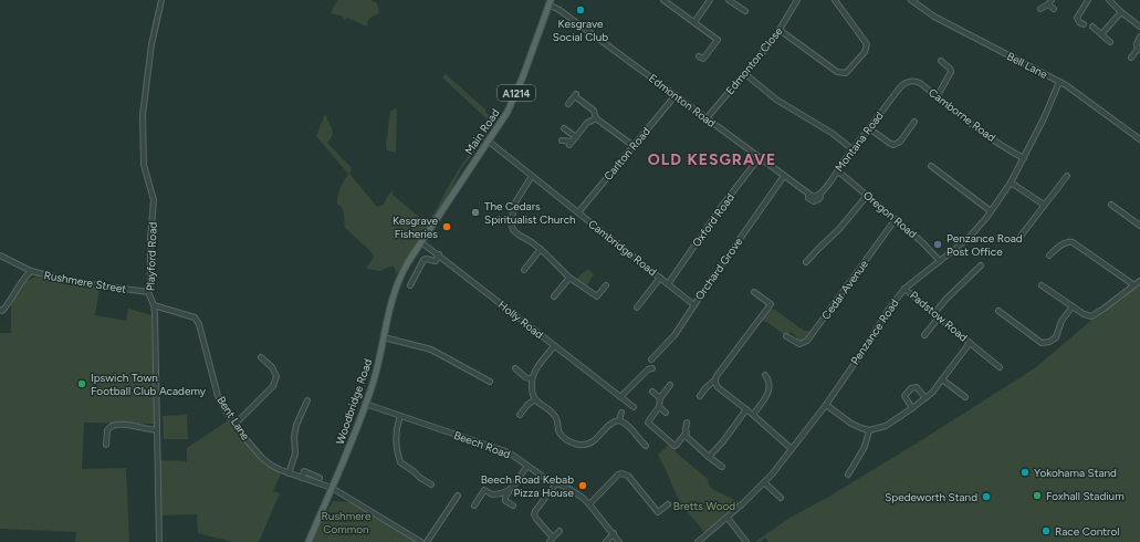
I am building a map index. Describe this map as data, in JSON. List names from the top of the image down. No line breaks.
{"streets":{"main road":["A1214","Main Road","Woodbridge Road"],"street":["Edmonton Close","Bell Lane","Edmonton Road","Camborne Road","Montana Road","Carlton Road","Oregon Road","Oxford Road","Cambridge Road","Playford Road","Orchard Grove","Rushmere Street","Cedar Avenue","Padstow Road","Holly Road","Penzance Road","Bent Lane","Beech Road"]},"crossings":[["Edmonton Close","Edmonton Road"],["Bell Lane","Penzance Road"],["Edmonton Road","Main Road"],["Edmonton Road","Montana Road"],["Edmonton Road","Carlton Road"],["Edmonton Road","Oxford Road"],["Edmonton Road","Orchard Grove"],["Camborne Road","Montana Road"],["Camborne Road","Penzance Road"],["Main Road","Cambridge Road"],["Main Road","Holly Road"],["Main Road","Woodbridge Road"],["Montana Road","Oregon Road"],["Carlton Road","Cambridge Road"],["Oregon Road","Cedar Avenue"],["Oregon Road","Penzance Road"],["Oxford Road","Cambridge Road"],["Cambridge Road","Orchard Grove"],["Playford Road","Rushmere Street"],["Playford Road","Bent Lane"],["Padstow Road","Penzance Road"],["Holly Road","Woodbridge Road"],["Woodbridge Road","Bent Lane"],["Woodbridge Road","Beech Road"]],"districts":["OLD KESGRAVE"],"parks":["Bretts Wood","Rushmere Common"],"places":["Kesgrave Social Club","The Cedars Spiritualist Church","Kesgrave Fisheries","Penzance Road Post Office","Ipswich Town Football Club Academy","Yokohama Stand","Beech Road Kebab Pizza House","Foxhall Stadium","Spedeworth Stand","Race Control"]}
